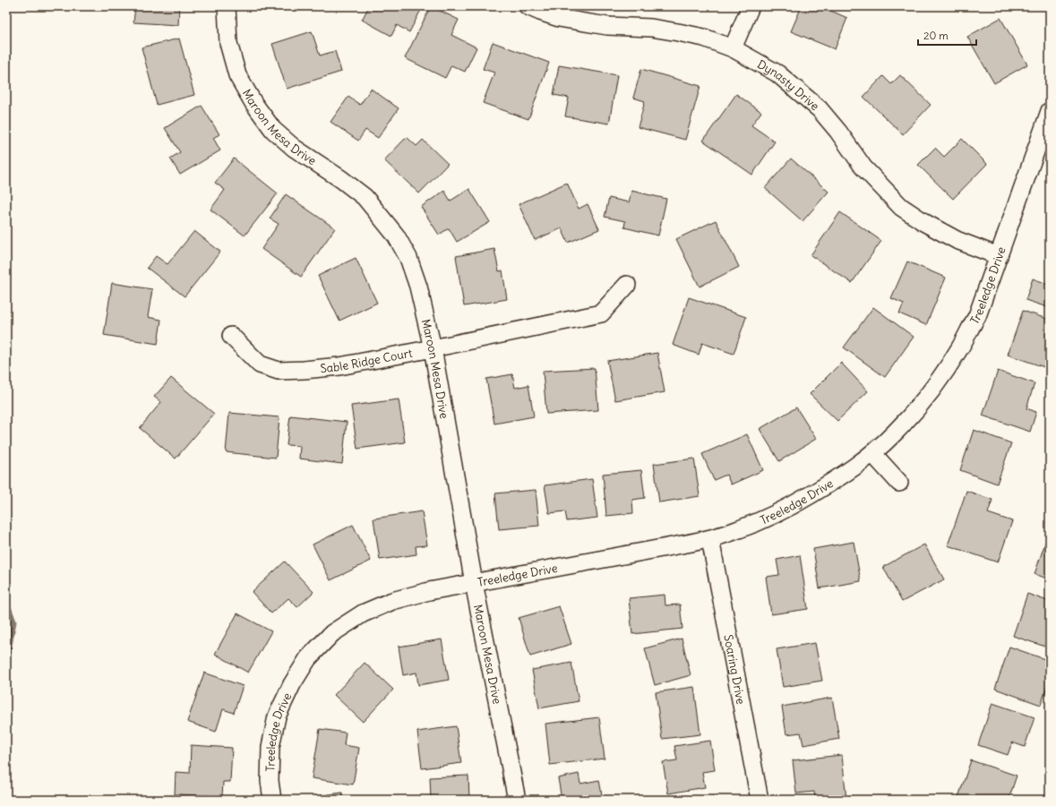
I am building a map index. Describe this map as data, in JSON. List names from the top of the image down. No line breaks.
{"streets":{"street":["Dynasty Drive","Maroon Mesa Drive","Treeledge Drive","Sable Ridge Court","Soaring Drive"]},"crossings":[["Dynasty Drive","Treeledge Drive"],["Maroon Mesa Drive","Treeledge Drive"],["Maroon Mesa Drive","Sable Ridge Court"],["Treeledge Drive","Soaring Drive"]],"scale_bar":"20 m"}
